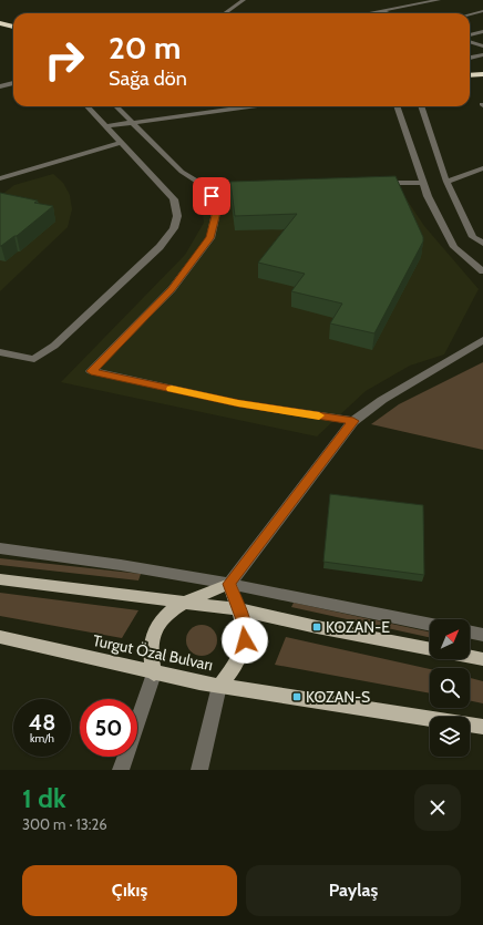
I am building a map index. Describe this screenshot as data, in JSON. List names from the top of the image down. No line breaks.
{"streets":{"main road":["Turgut Özal Bulvarı"]},"places":{"transit":["KOZAN-E","KOZAN-S"]},"north":"top right","page":{"turn":["20 m","Sağa dön"],"speed":"48 km/h","limit":"50","heading":["1 dk","300 m · 13:26"],"buttons":["Çıkış","Paylaş"]}}
